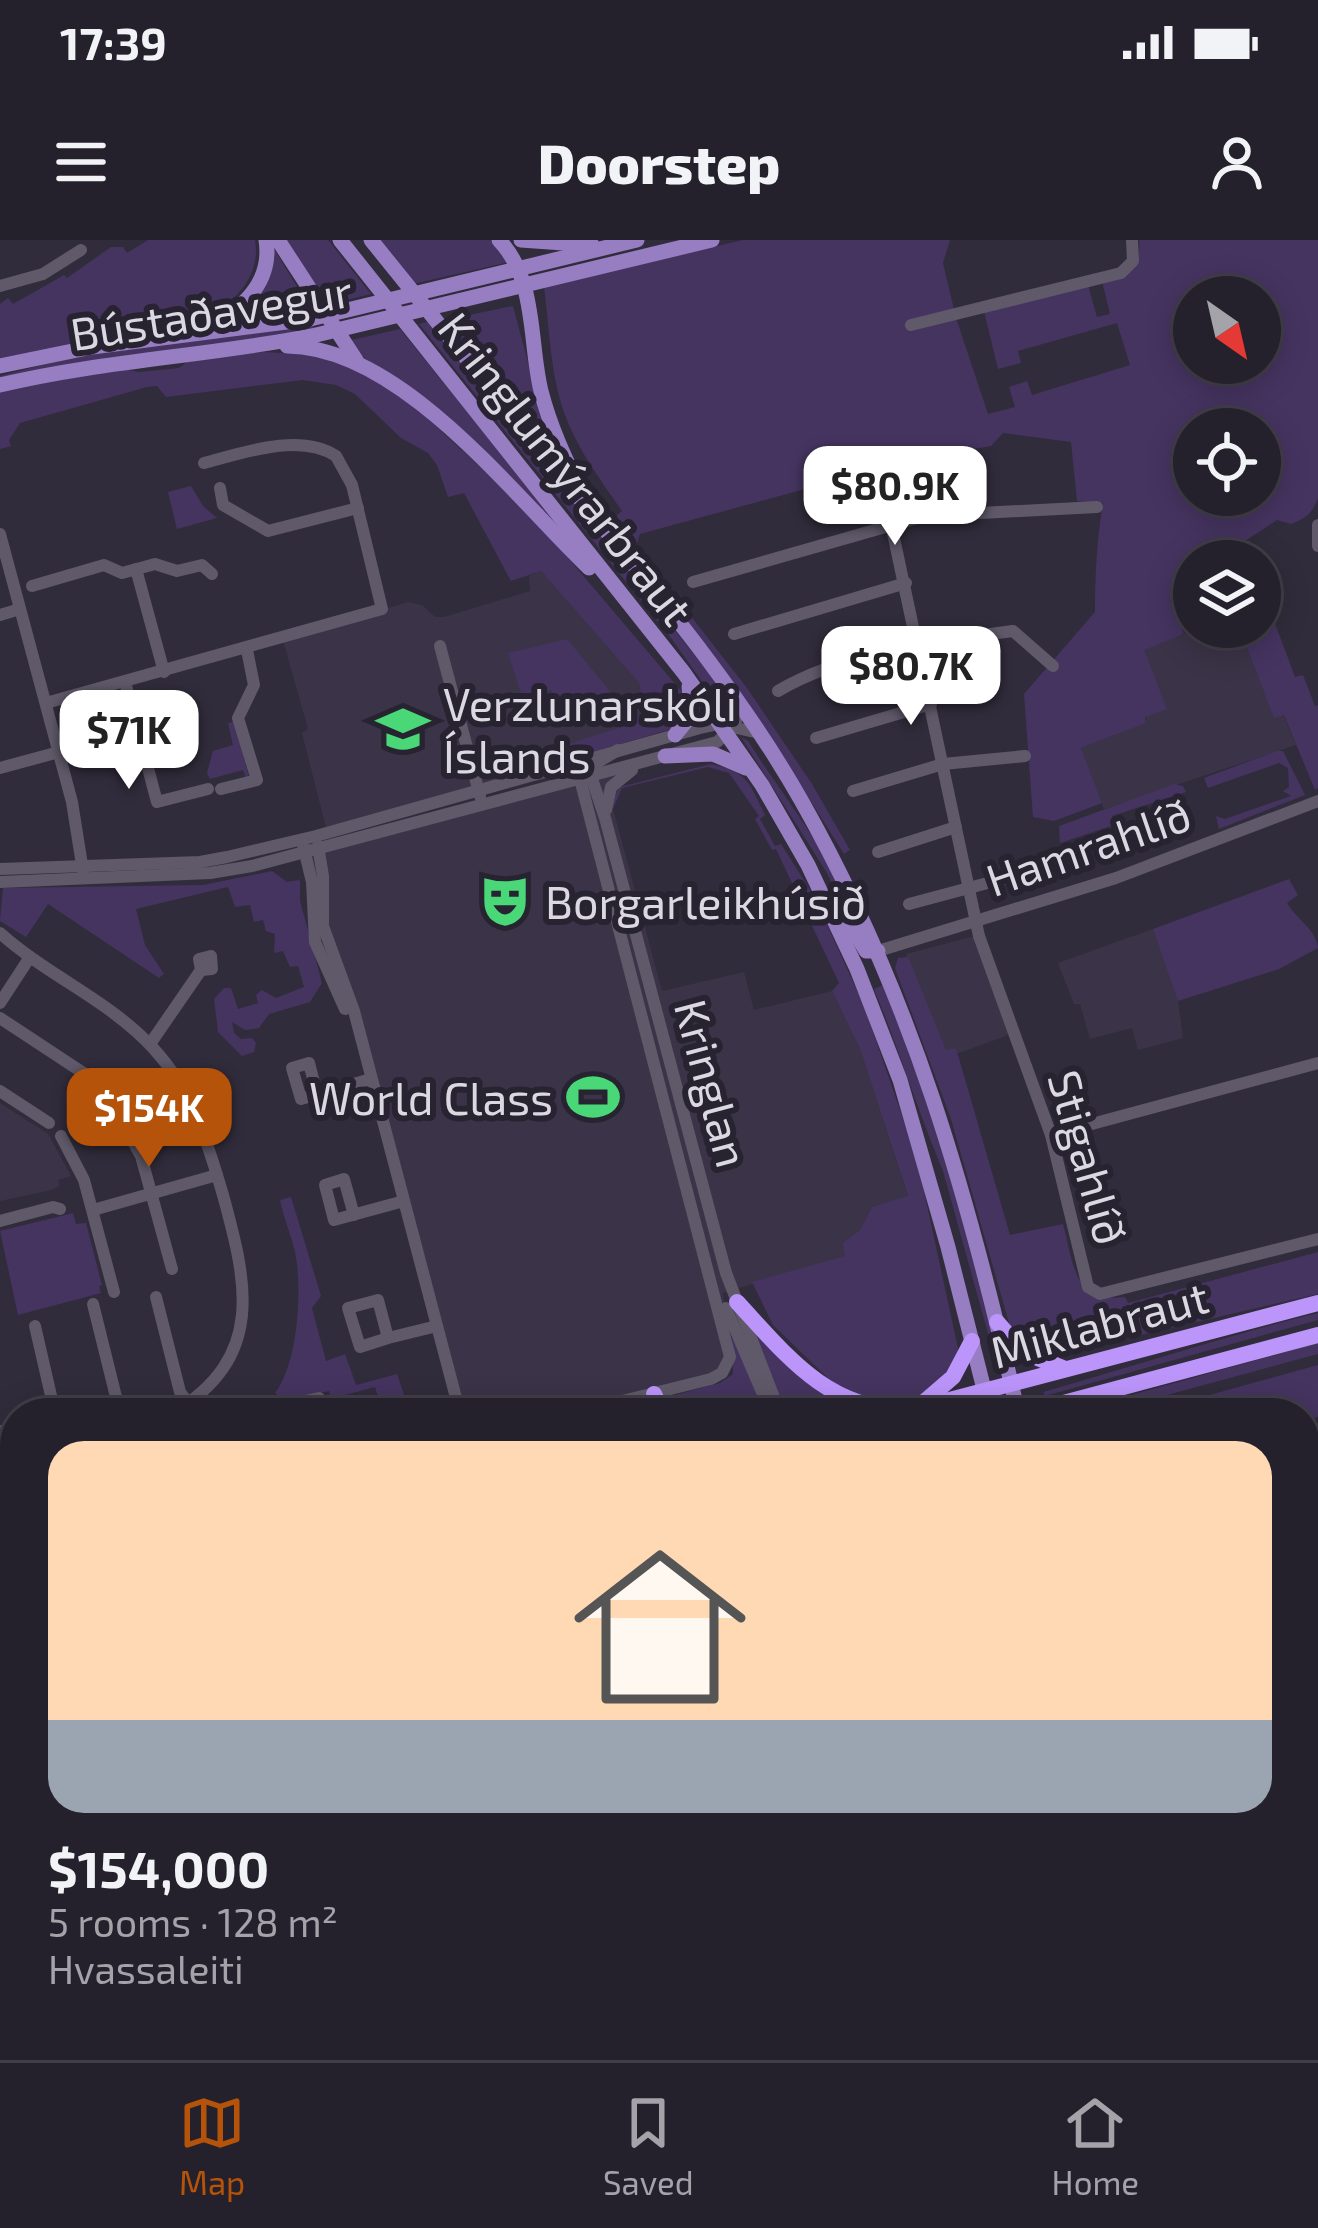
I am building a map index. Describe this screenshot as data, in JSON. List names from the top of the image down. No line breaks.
{"streets":{"highway":["Miklabraut"],"main road":["Bústaðavegur","Kringlumýrarbraut"],"street":["Hamrahlíð","Kringlan","Stigahlíð"]},"crossings":[["Kringlumýrarbraut","Hamrahlíð"],["Kringlumýrarbraut","Miklabraut"],["Hamrahlíð","Stigahlíð"]],"places":{"school or university":["Verzlunarskóli Íslands"],"theatre":["Borgarleikhúsið"],"sports":["World Class"]},"north":"bottom right","page":{"status":"17:39","header":"Doorstep","price":["$80.9K","$80.7K","$71K","$154K"],"list":[{"name":"$154,000","note":"5 rooms · 128 m² · Hvassaleiti"}],"tabs":["Map","Saved","Home"]}}
